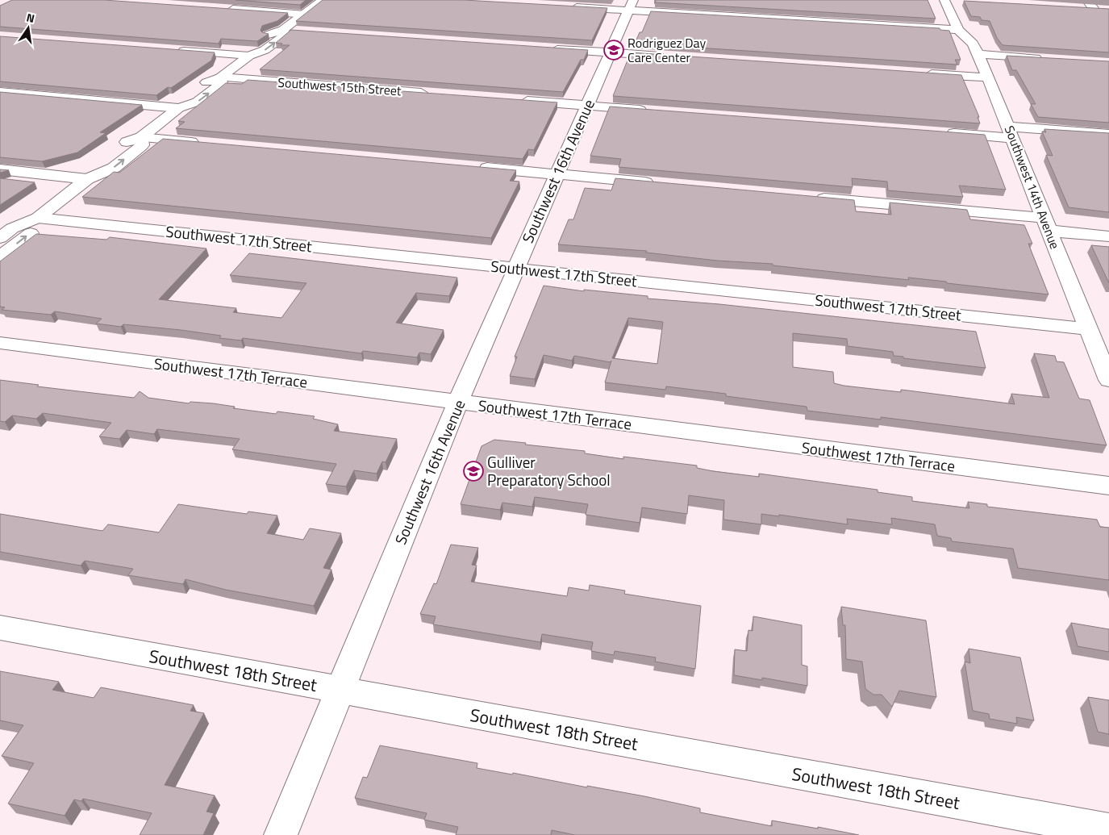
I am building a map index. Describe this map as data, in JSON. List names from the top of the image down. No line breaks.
{"streets":{"street":["Southwest 15th Street","Southwest 16th Avenue","Southwest 14th Avenue","Southwest 17th Street","Southwest 17th Terrace","Southwest 18th Street"]},"crossings":[["Southwest 16th Avenue","Southwest 17th Street"],["Southwest 16th Avenue","Southwest 17th Terrace"],["Southwest 16th Avenue","Southwest 18th Street"],["Southwest 14th Avenue","Southwest 17th Street"]],"places":{"school or university":["Rodriguez Day Care Center","Gulliver Preparatory School"]},"north":"top"}
